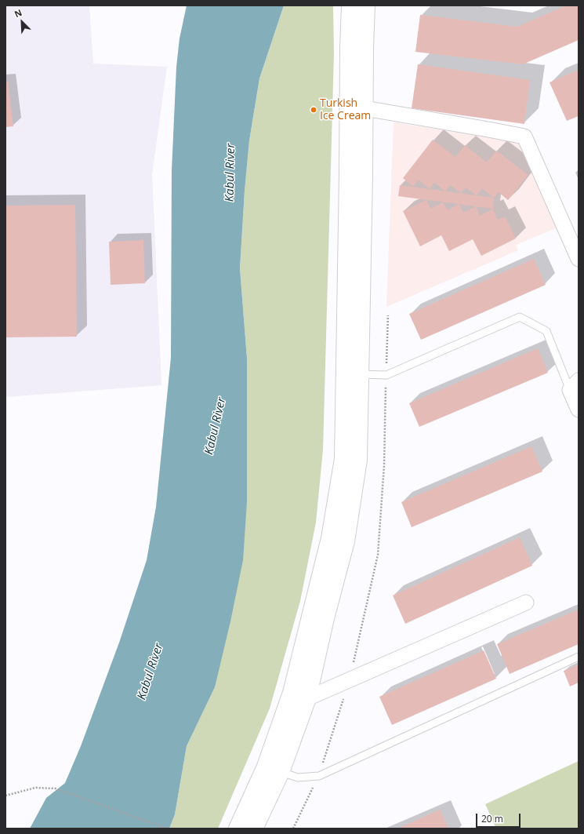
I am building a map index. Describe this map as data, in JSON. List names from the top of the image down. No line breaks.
{"water":["Kabul River"],"places":["Turkish Ice Cream"],"scale_bar":"20 m","north":"top left"}
